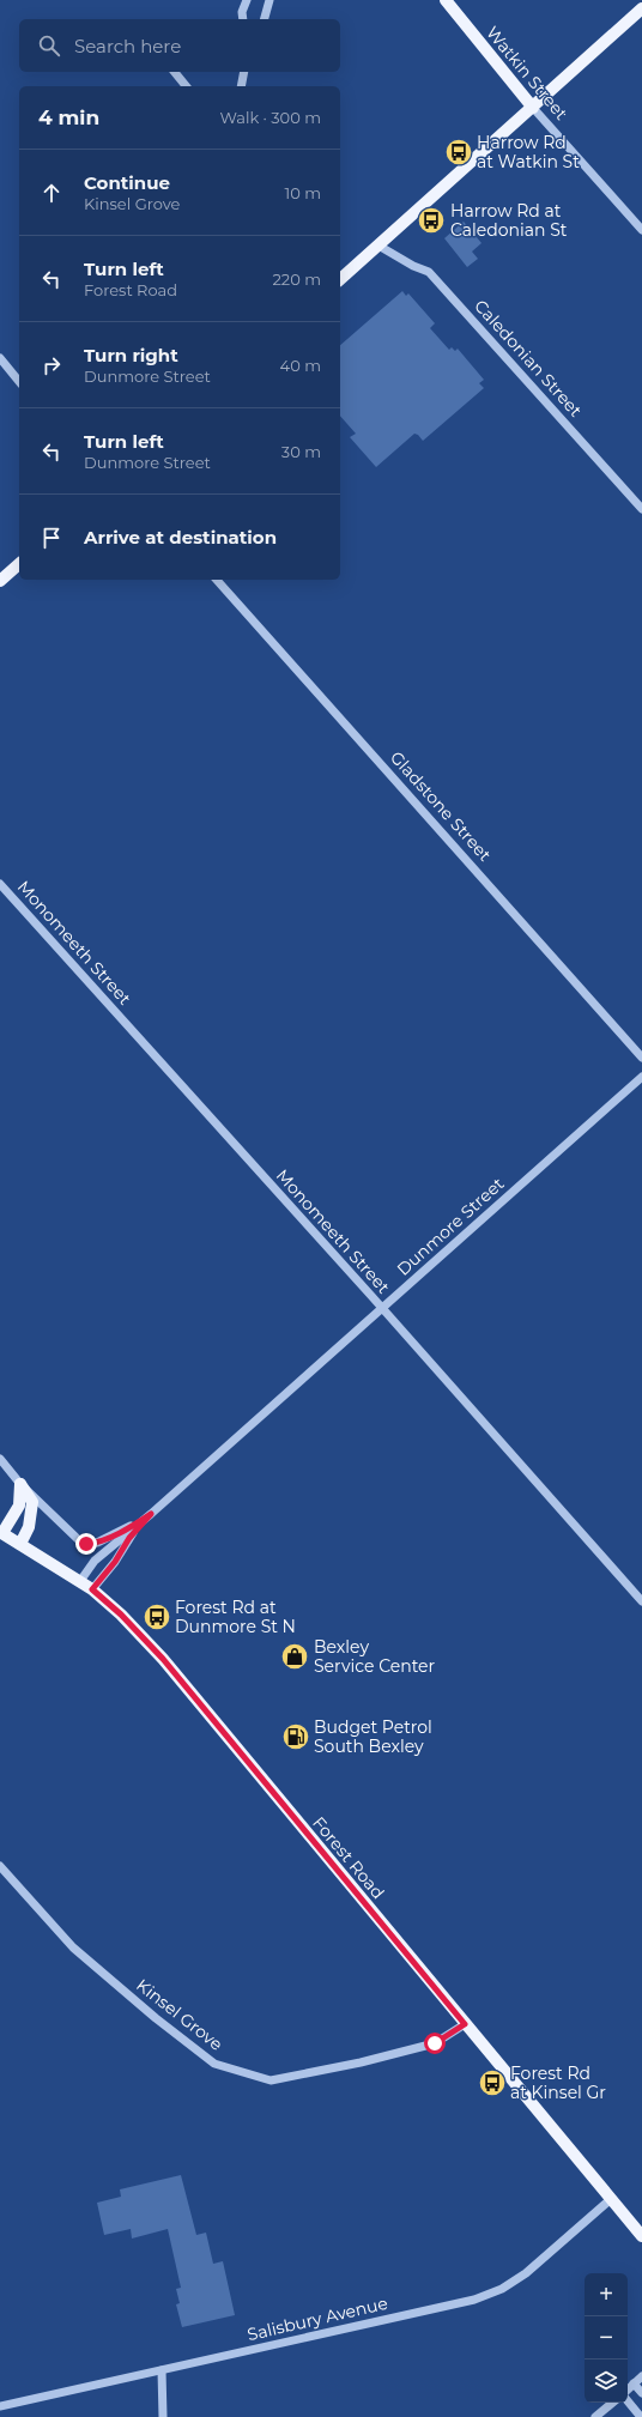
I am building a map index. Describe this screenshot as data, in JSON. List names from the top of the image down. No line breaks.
{"streets":{"main road":["Watkin Street","Forest Road"],"street":["Caledonian Street","Gladstone Street","Monomeeth Street","Dunmore Street","Kinsel Grove","Salisbury Avenue"]},"crossings":[["Monomeeth Street","Dunmore Street"],["Dunmore Street","Forest Road"],["Forest Road","Kinsel Grove"],["Forest Road","Salisbury Avenue"]],"places":{"bus stop":["Harrow Rd at Watkin St","Harrow Rd at Caledonian St","Forest Rd at Dunmore St N","Forest Rd at Kinsel Gr"],"shop":["Bexley Service Center"],"fuel station":["Budget Petrol South Bexley"]},"page":{"search":"Search here","heading":["4 min","Walk · 300 m"],"list":[["Continue","Kinsel Grove","10 m"],["Turn left","Forest Road","220 m"],["Turn right","Dunmore Street","40 m"],["Turn left","Dunmore Street","30 m"],"Arrive at destination"],"map_buttons":["+","−"]}}
